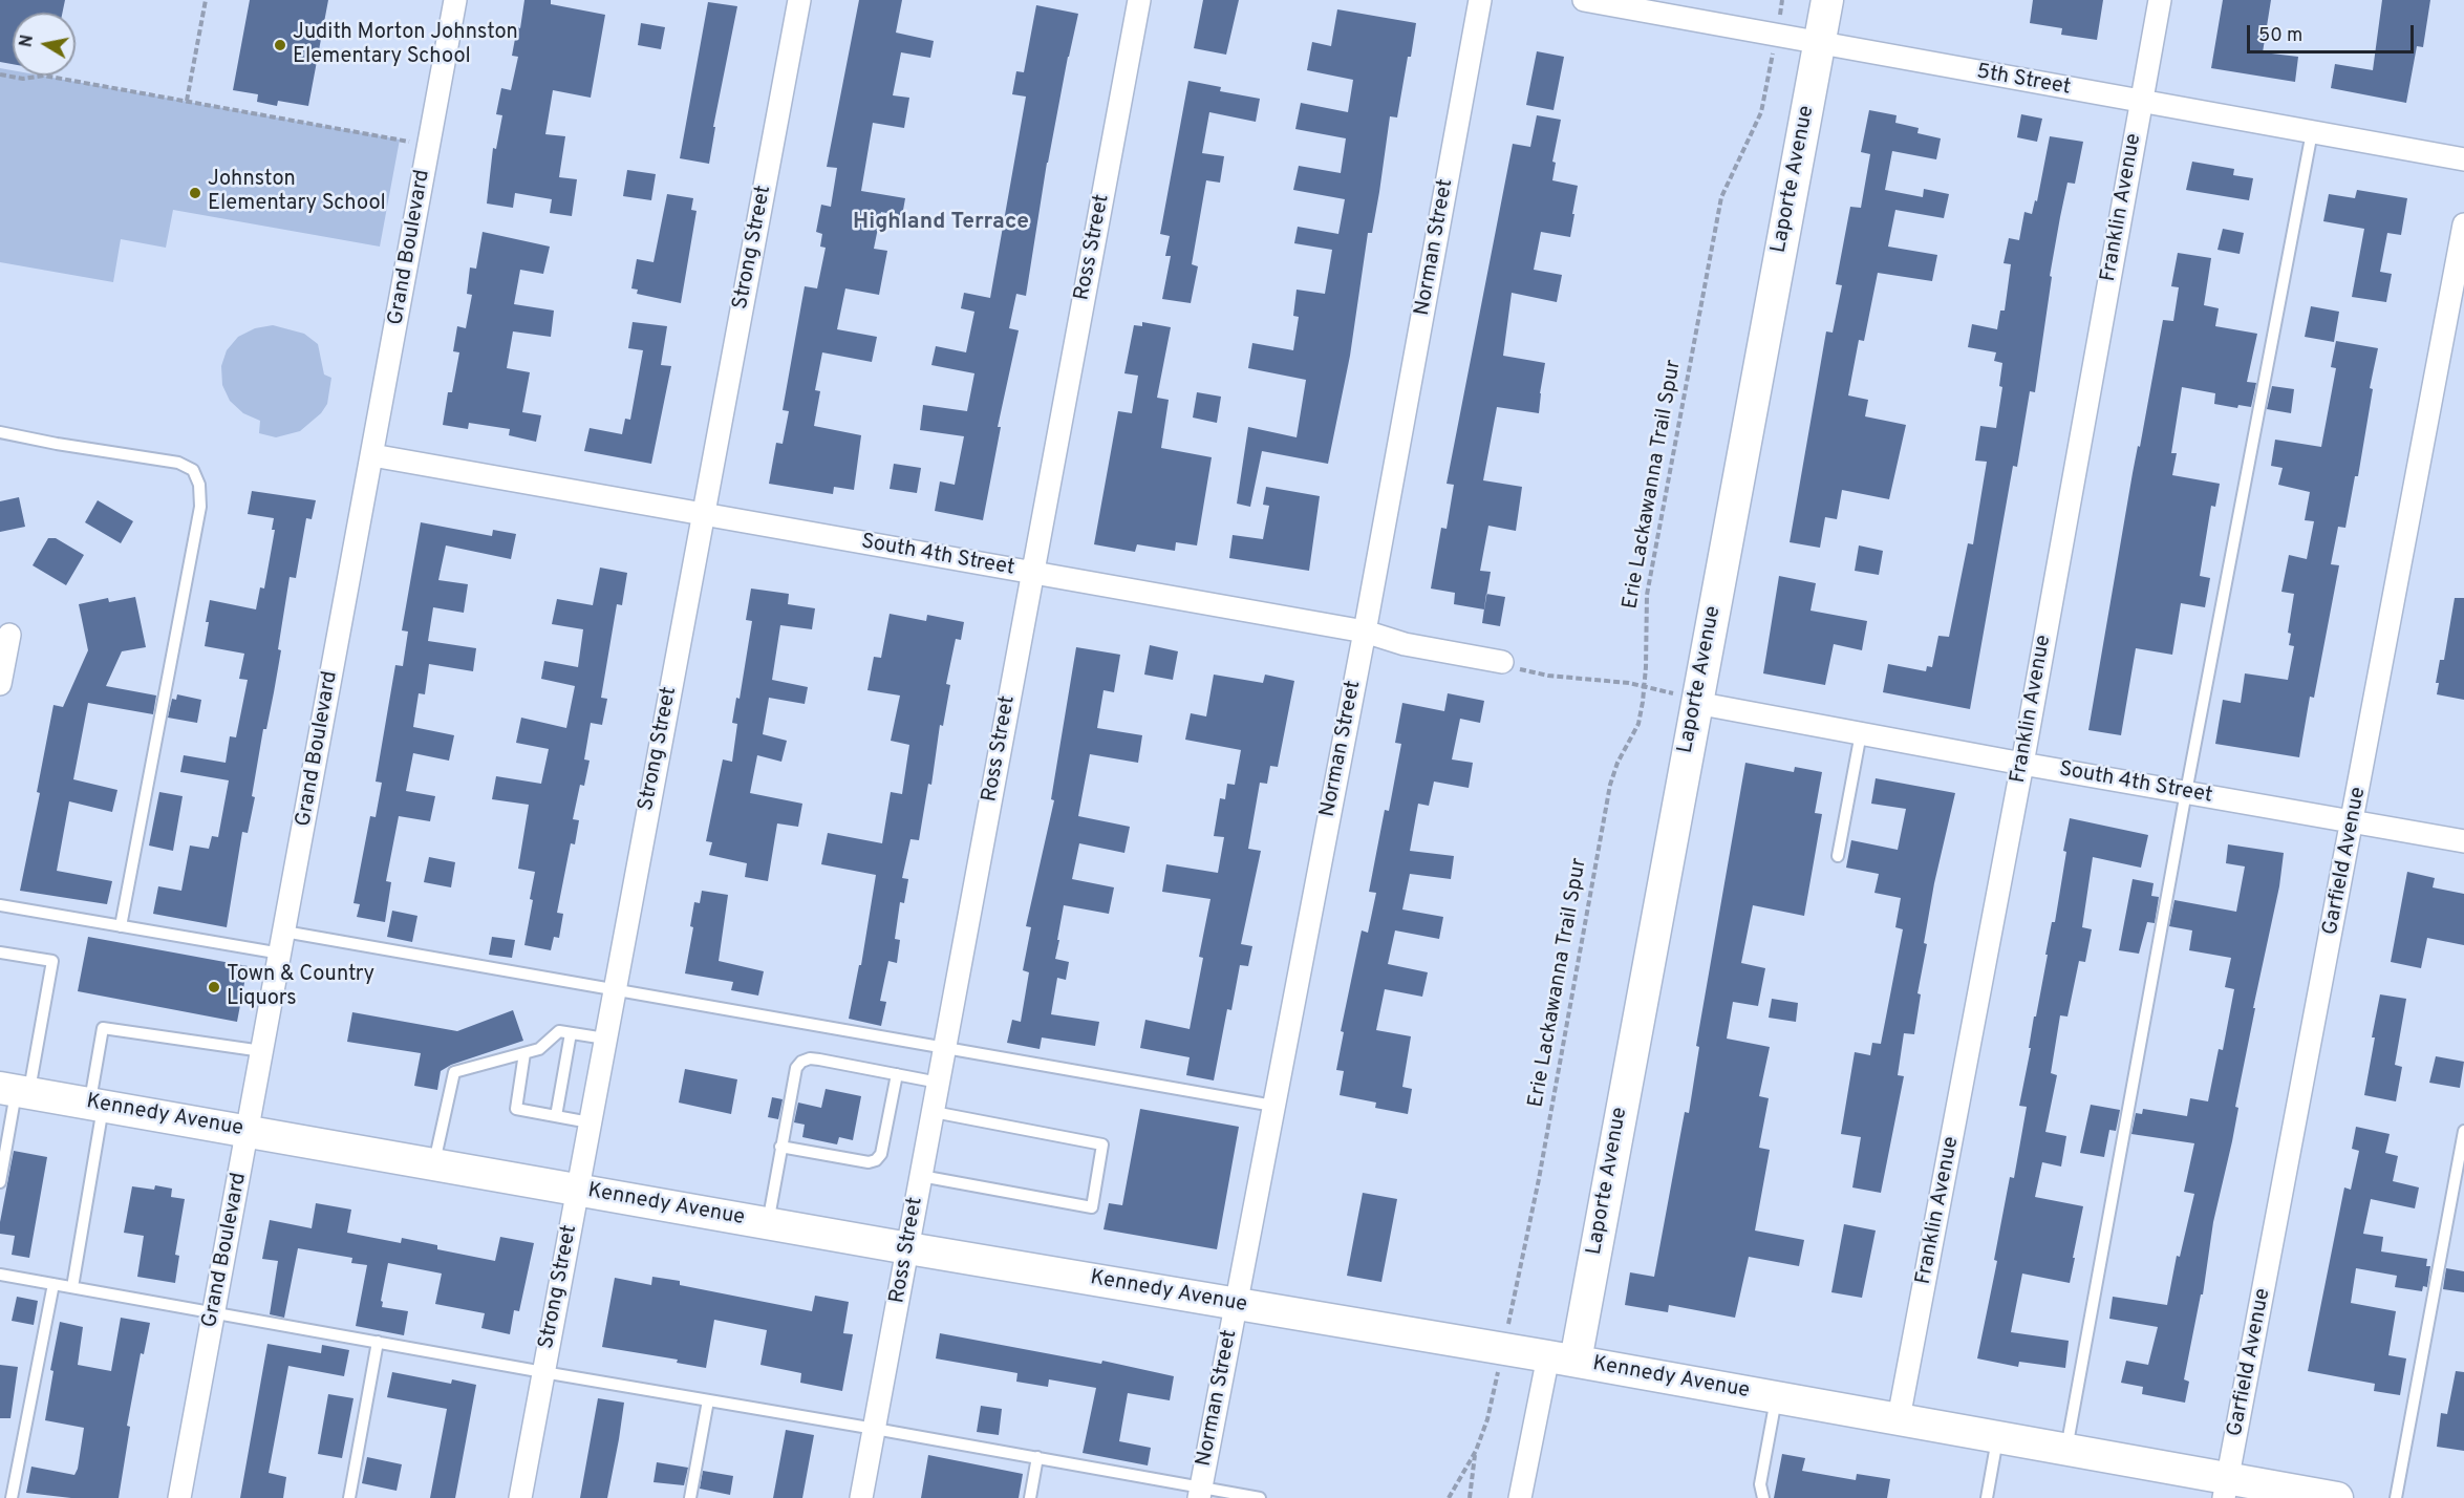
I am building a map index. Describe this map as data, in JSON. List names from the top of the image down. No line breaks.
{"streets":{"street":["5th Street","Laporte Avenue","Franklin Avenue","Grand Boulevard","Strong Street","Ross Street","Norman Street","South 4th Street","Garfield Avenue","Kennedy Avenue"],"path":["Erie Lackawanna Trail Spur"]},"crossings":[["5th Street","Laporte Avenue"],["5th Street","Franklin Avenue"],["5th Street","Erie Lackawanna Trail Spur"],["Laporte Avenue","South 4th Street"],["Laporte Avenue","Kennedy Avenue"],["Franklin Avenue","South 4th Street"],["Franklin Avenue","Kennedy Avenue"],["Grand Boulevard","South 4th Street"],["Grand Boulevard","Kennedy Avenue"],["Strong Street","South 4th Street"],["Strong Street","Kennedy Avenue"],["Ross Street","South 4th Street"],["Ross Street","Kennedy Avenue"],["Norman Street","South 4th Street"],["Norman Street","Kennedy Avenue"],["South 4th Street","Garfield Avenue"],["Garfield Avenue","Kennedy Avenue"]],"districts":["Highland Terrace"],"places":["Judith Morton Johnston Elementary School","Johnston Elementary School","Town & Country Liquors"],"scale_bar":"50 m","north":"left"}
